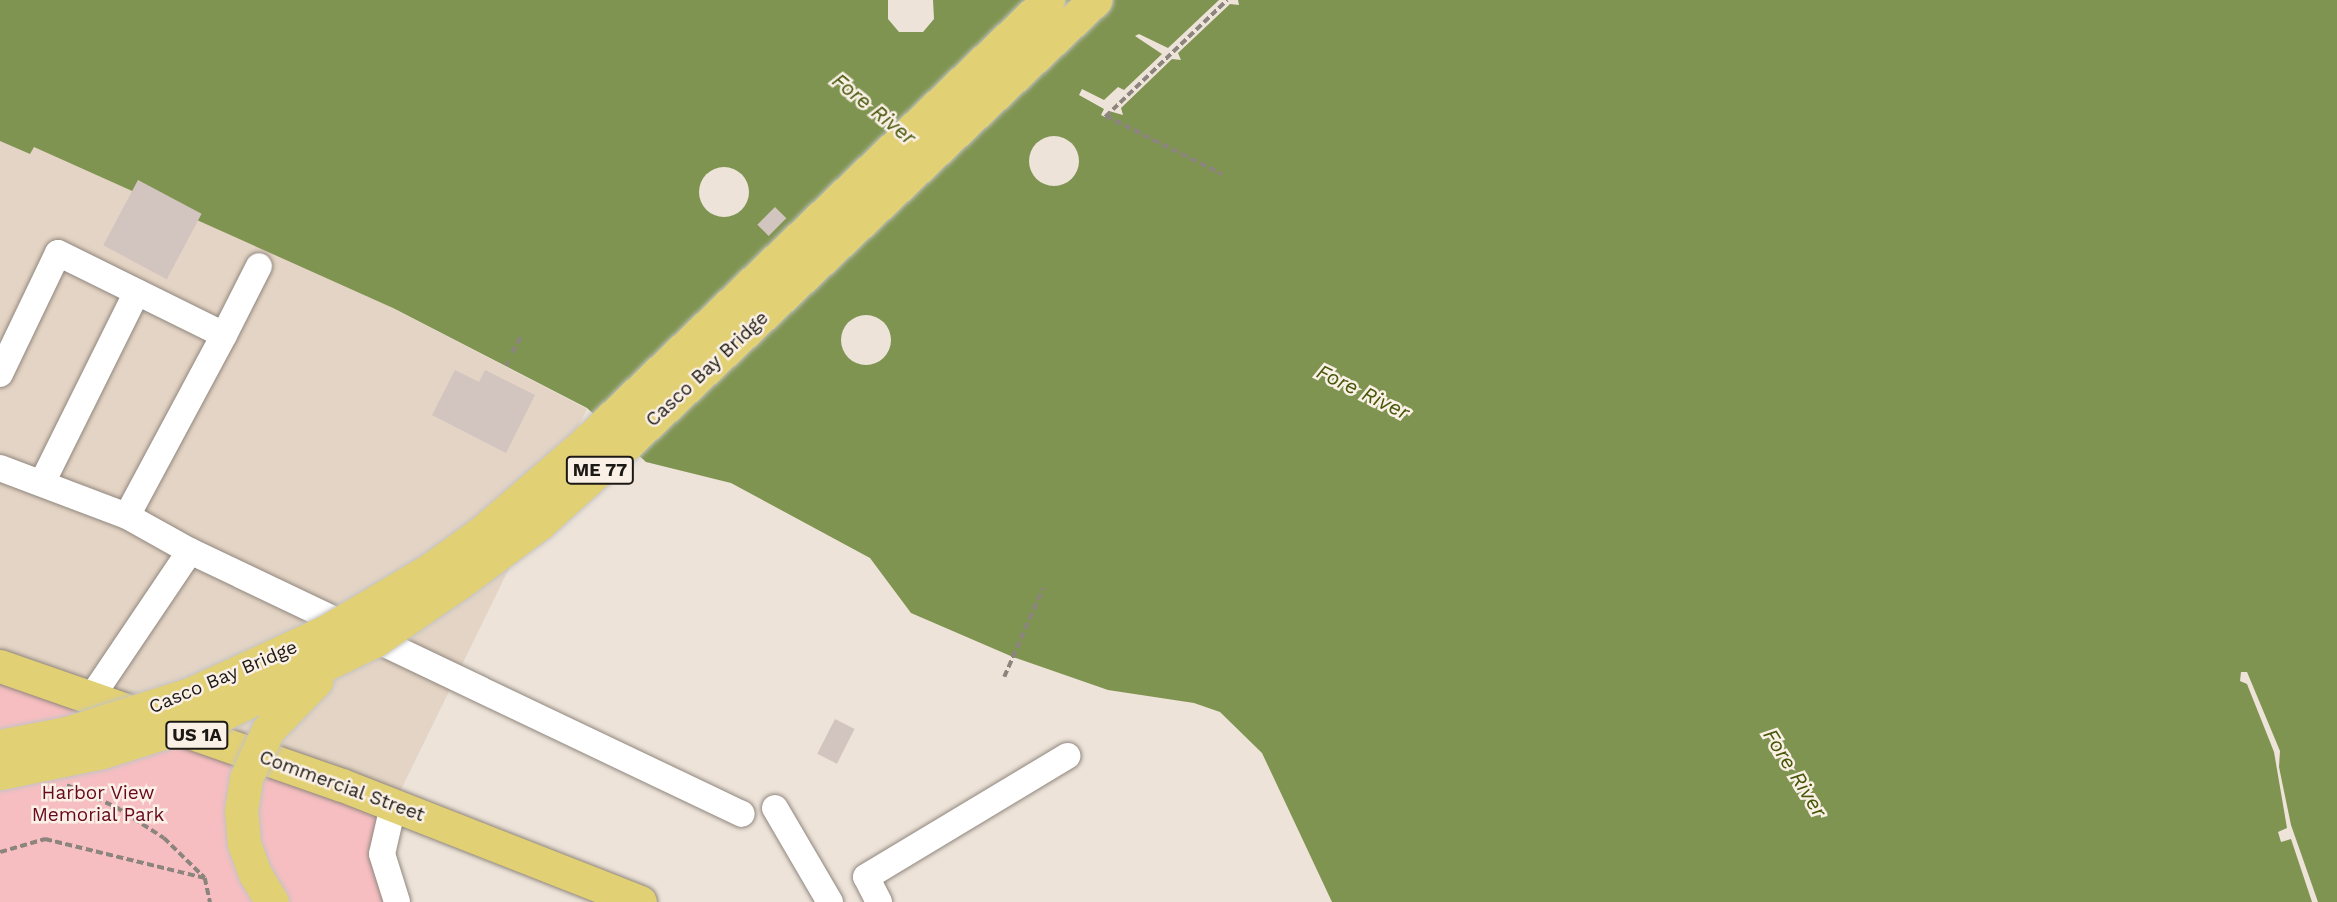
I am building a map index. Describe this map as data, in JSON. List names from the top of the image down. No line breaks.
{"streets":{"main road":["Casco Bay Bridge","ME 77","US 1A","Commercial Street"]},"water":["Fore River"],"parks":["Harbor View Memorial Park"]}
